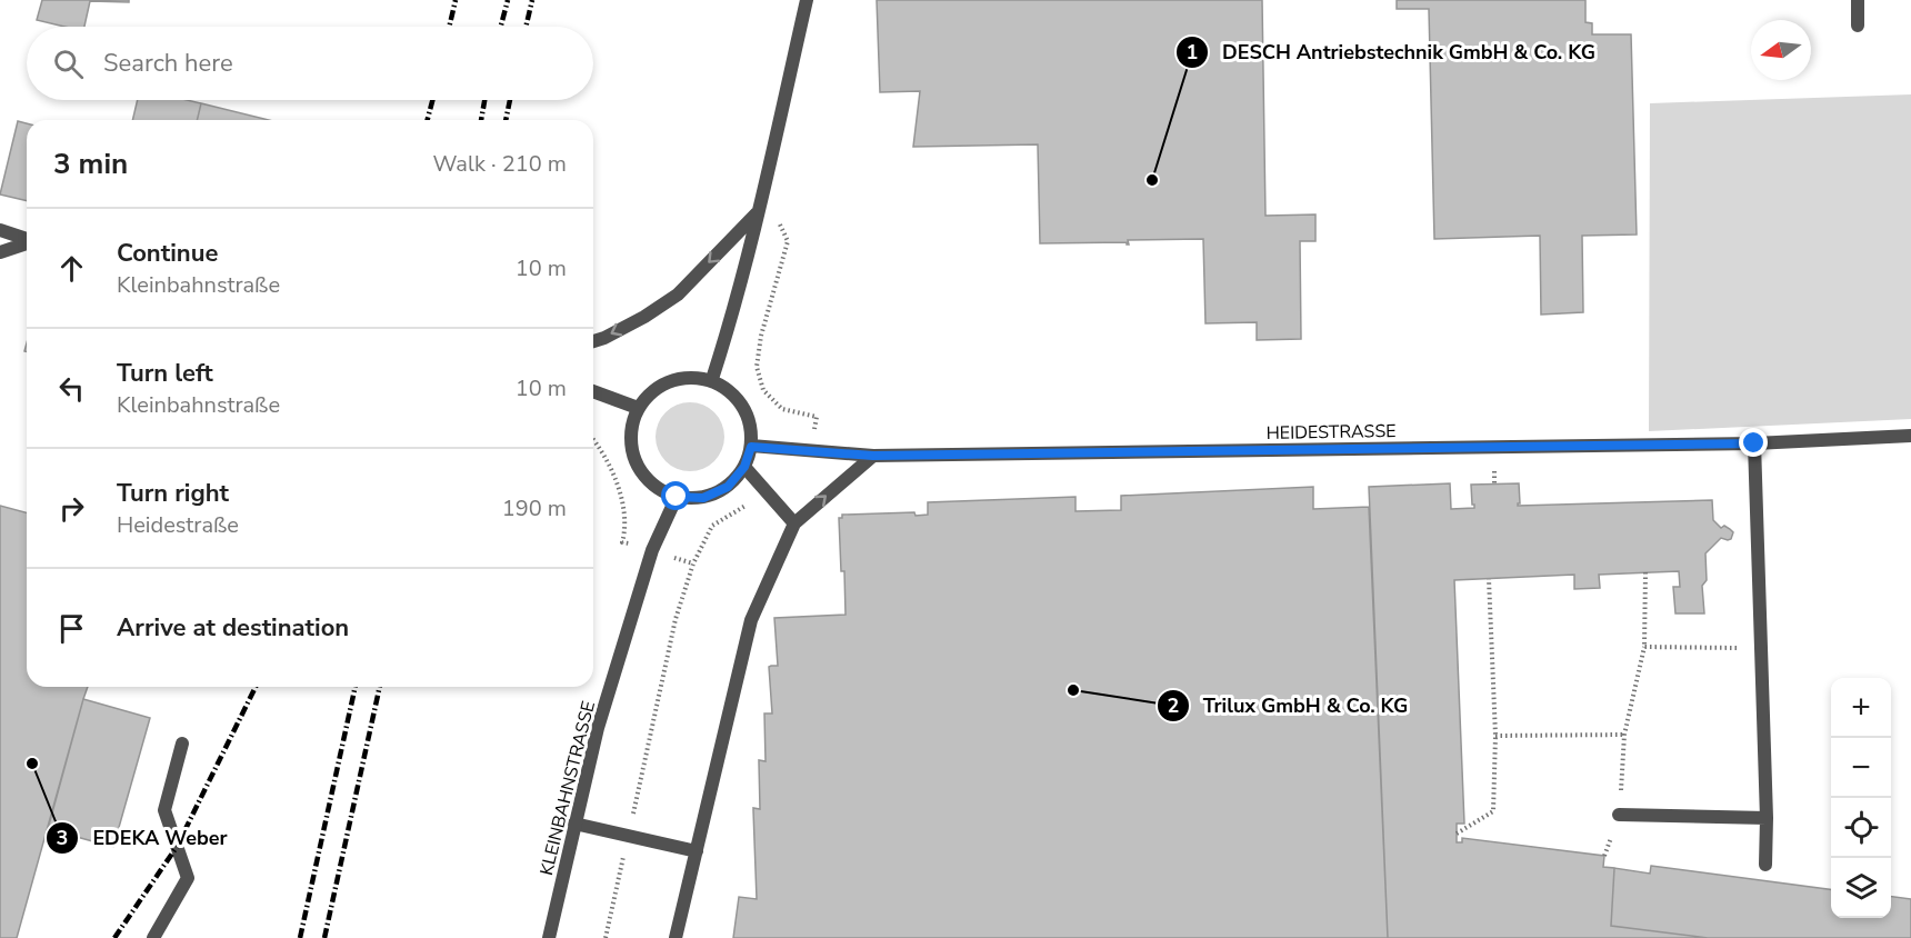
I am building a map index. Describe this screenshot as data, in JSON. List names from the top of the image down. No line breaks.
{"streets":{"street":["HEIDESTRASSE","KLEINBAHNSTRASSE"]},"crossings":[["HEIDESTRASSE","KLEINBAHNSTRASSE"]],"places":["DESCH Antriebstechnik GmbH & Co. KG","Trilux GmbH & Co. KG","EDEKA Weber"],"north":"left","page":{"search":"Search here","heading":["3 min","Walk · 210 m"],"list":[["Continue","Kleinbahnstraße","10 m"],["Turn left","Kleinbahnstraße","10 m"],["Turn right","Heidestraße","190 m"],"Arrive at destination"],"map_buttons":["+","−"]}}
